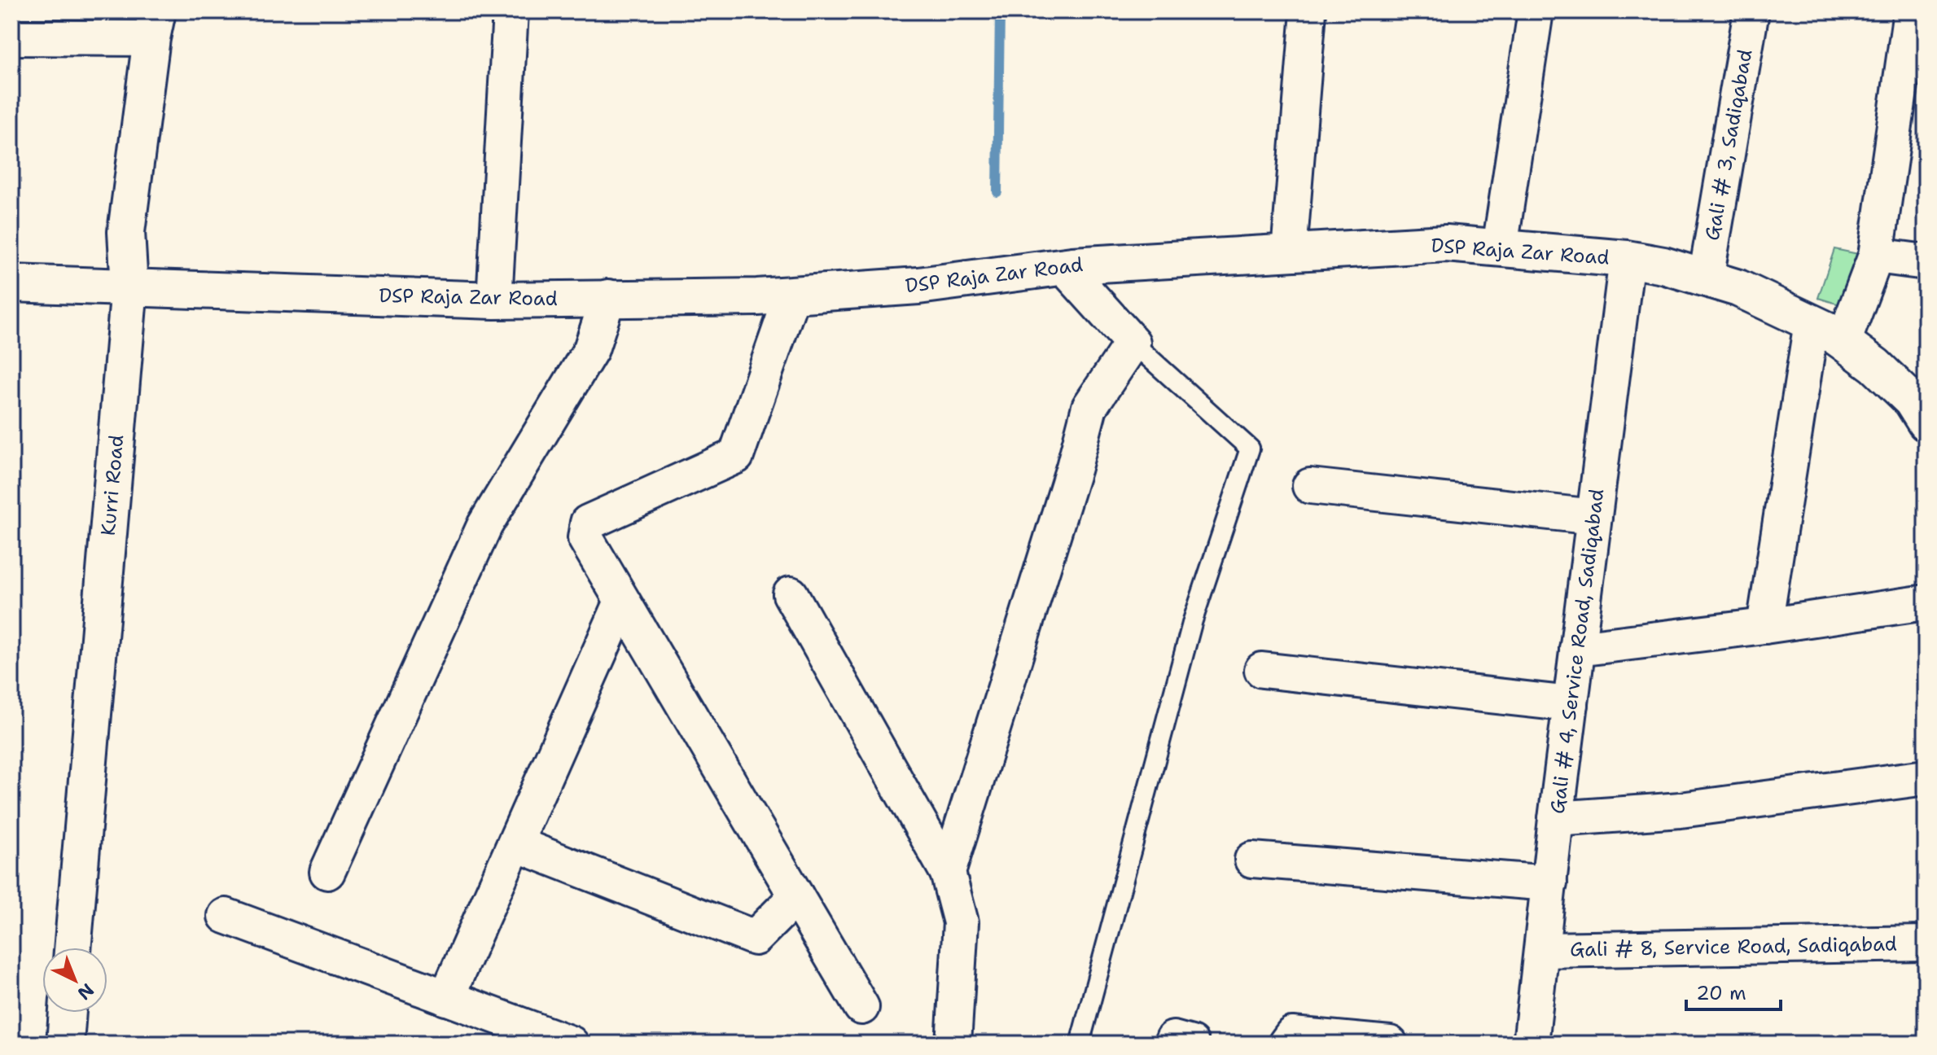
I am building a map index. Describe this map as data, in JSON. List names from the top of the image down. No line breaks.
{"streets":{"street":["Gali # 3, Sadiqabad","DSP Raja Zar Road","Kurri Road","Gali # 4, Service Road, Sadiqabad","Gali # 8, Service Road, Sadiqabad"]},"crossings":[["Gali # 3, Sadiqabad","DSP Raja Zar Road"],["DSP Raja Zar Road","Kurri Road"],["DSP Raja Zar Road","Gali # 4, Service Road, Sadiqabad"],["Gali # 4, Service Road, Sadiqabad","Gali # 8, Service Road, Sadiqabad"]],"scale_bar":"20 m","north":"bottom right"}
